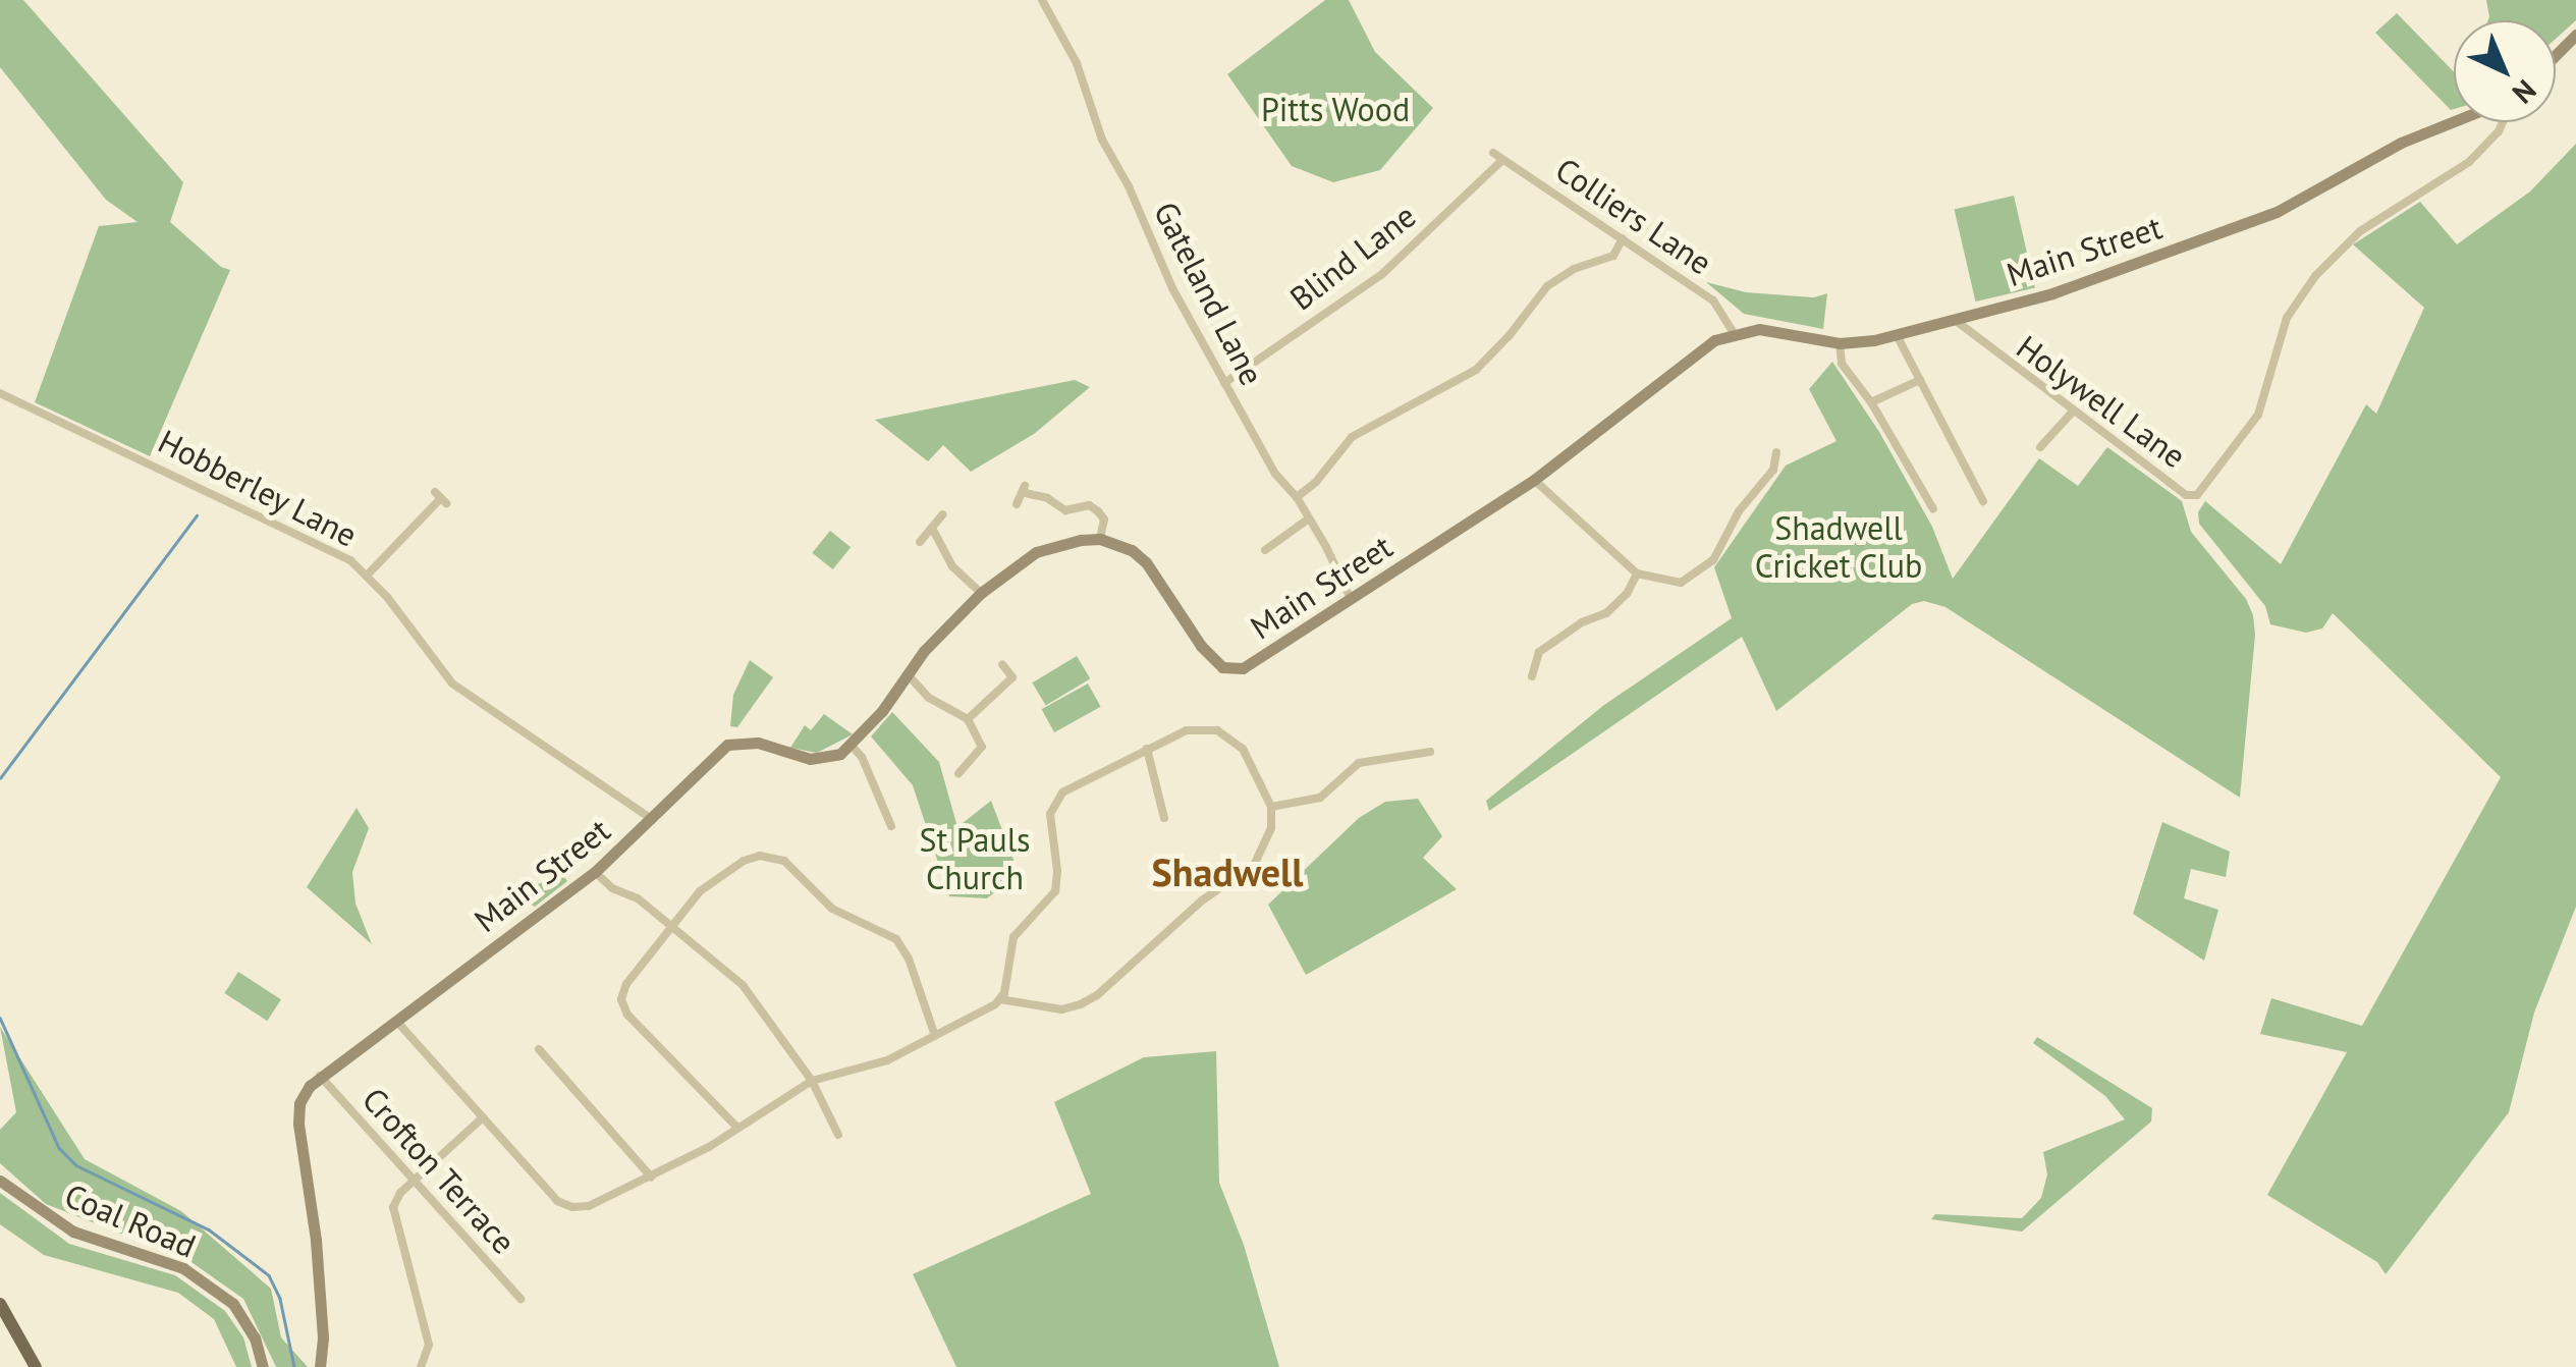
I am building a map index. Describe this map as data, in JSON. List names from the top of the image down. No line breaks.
{"streets":{"street":["Colliers Lane","Main Street","Blind Lane","Gateland Lane","Holywell Lane","Hobberley Lane","Crofton Terrace","Coal Road"]},"crossings":[["Colliers Lane","Main Street"],["Colliers Lane","Blind Lane"],["Main Street","Gateland Lane"],["Main Street","Holywell Lane"],["Main Street","Hobberley Lane"],["Main Street","Crofton Terrace"],["Blind Lane","Gateland Lane"]],"districts":["Shadwell"],"parks":["Pitts Wood","Shadwell Cricket Club","St Pauls Church"],"north":"bottom right"}
